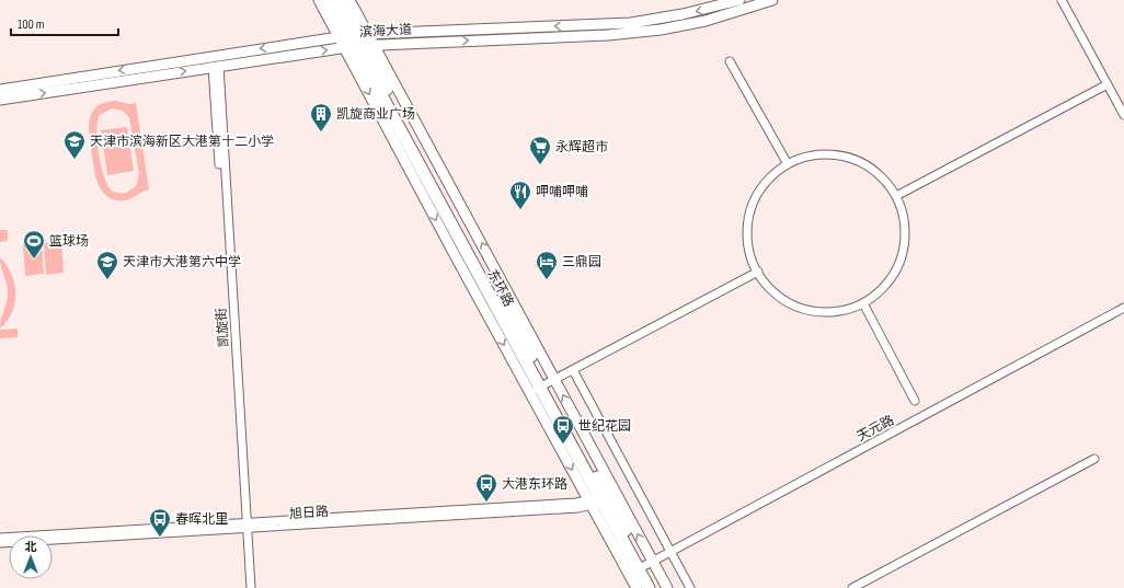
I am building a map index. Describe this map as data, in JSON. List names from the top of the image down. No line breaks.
{"streets":{"highway":["东环路"],"main road":["滨海大道"],"street":["凯旋街","天元路","旭日路"]},"crossings":[["滨海大道","东环路"],["滨海大道","凯旋街"],["东环路","天元路"],["东环路","旭日路"],["凯旋街","旭日路"]],"places":{"building":["凯旋商业广场"],"school or university":["天津市滨海新区大港第十二小学","天津市大港第六中学"],"supermarket":["永辉超市"],"restaurant":["呷哺呷哺"],"sports":["篮球场"],"hotel":["三鼎园"],"bus stop":["世纪花园","大港东环路","春晖北里"]},"scale_bar":"100 m","north":"top"}
